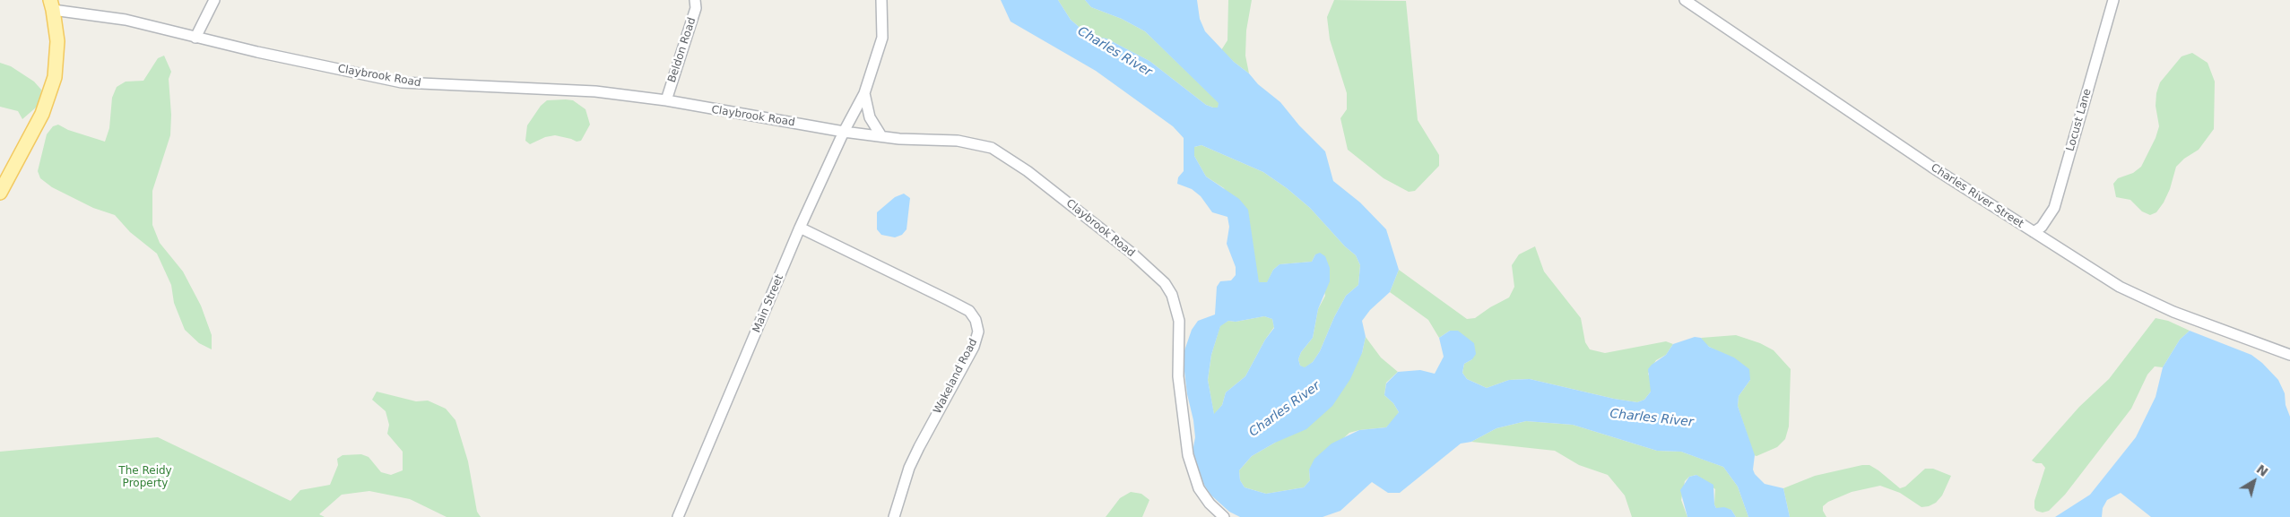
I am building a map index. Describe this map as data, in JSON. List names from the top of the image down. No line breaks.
{"streets":{"street":["Beldon Road","Claybrook Road","Locust Lane","Charles River Street","Main Street","Wakeland Road"]},"crossings":[["Beldon Road","Claybrook Road"],["Claybrook Road","Main Street"],["Locust Lane","Charles River Street"],["Main Street","Wakeland Road"]],"water":["Charles River"],"parks":["The Reidy Property"],"north":"top right"}
